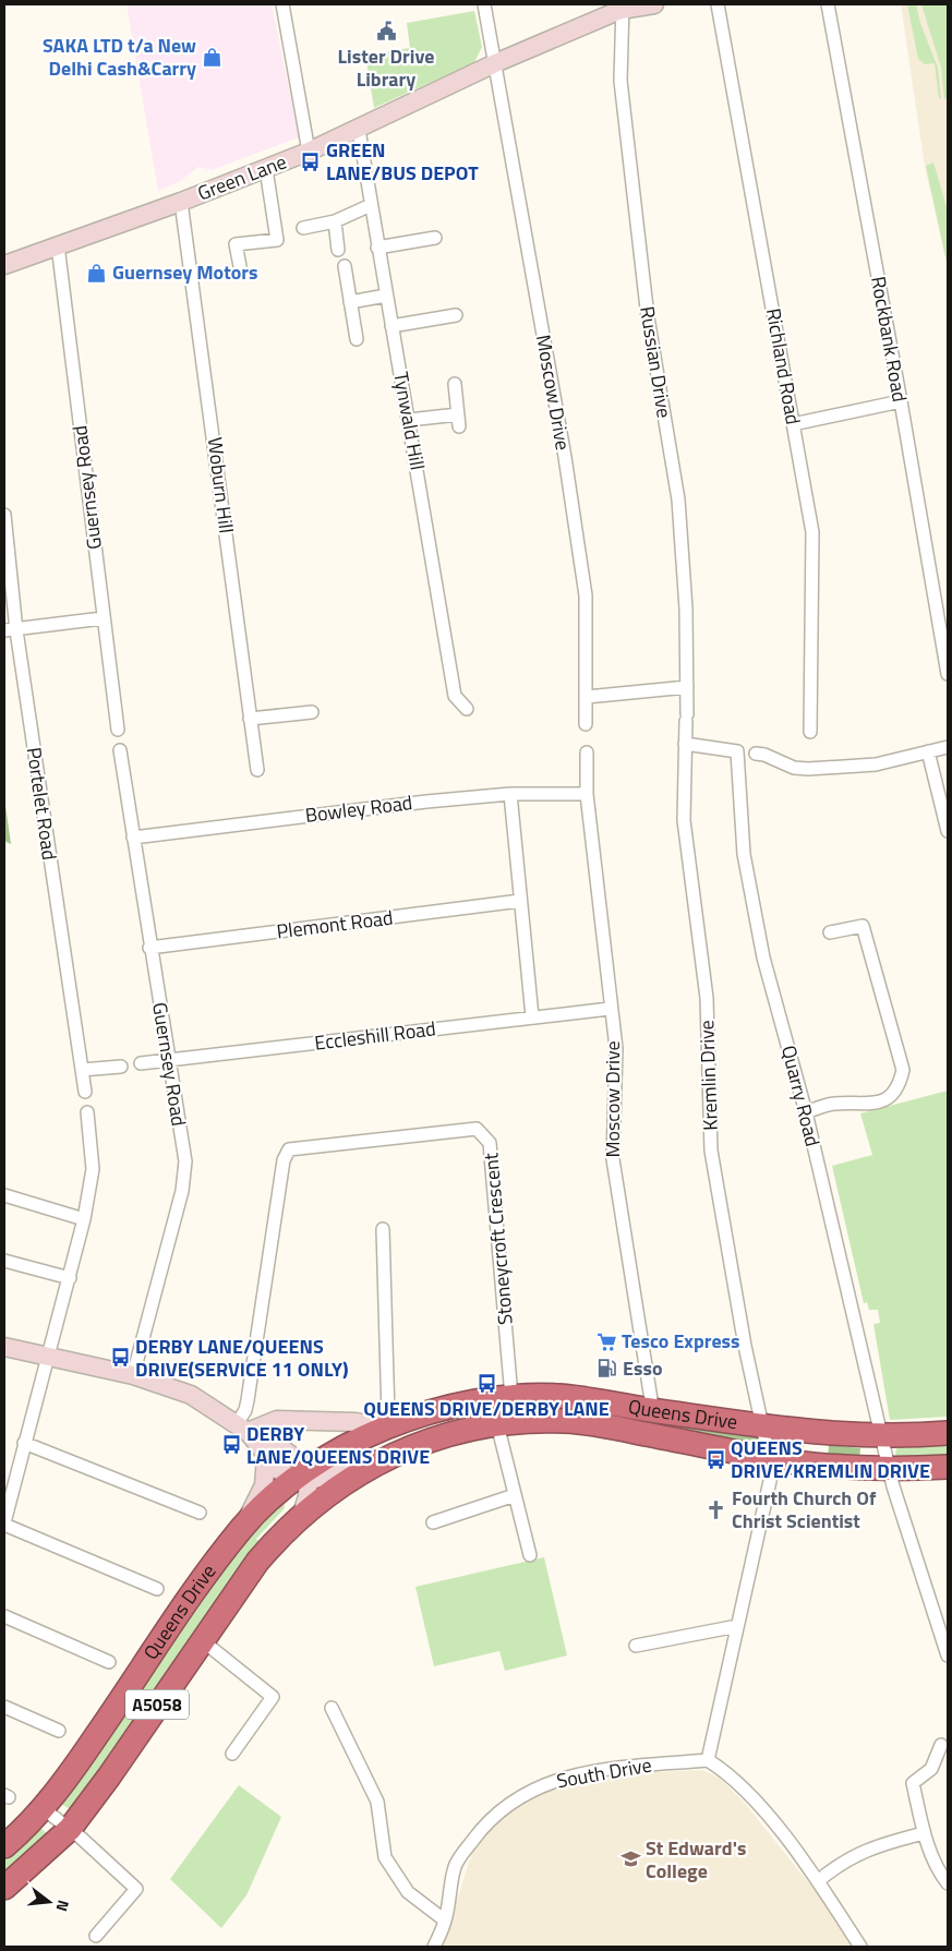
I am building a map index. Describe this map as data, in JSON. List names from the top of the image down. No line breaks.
{"streets":{"highway":["Queens Drive","A5058"],"street":["Green Lane","Rockbank Road","Russian Drive","Richland Road","Moscow Drive","Tynwald Hill","Woburn Hill","Guernsey Road","Portelet Road","Bowley Road","Plemont Road","Eccleshill Road","Kremlin Drive","Quarry Road","Stoneycroft Crescent","South Drive"]},"crossings":[["Green Lane","Russian Drive"],["Green Lane","Moscow Drive"],["Green Lane","Tynwald Hill"],["Green Lane","Woburn Hill"],["Green Lane","Guernsey Road"],["Russian Drive","Kremlin Drive"],["Moscow Drive","Bowley Road"],["Moscow Drive","Eccleshill Road"],["Moscow Drive","Queens Drive"],["Guernsey Road","Bowley Road"],["Guernsey Road","Plemont Road"],["Guernsey Road","Eccleshill Road"],["Kremlin Drive","Quarry Road"],["Kremlin Drive","Queens Drive"],["Kremlin Drive","South Drive"],["Quarry Road","Queens Drive"],["Stoneycroft Crescent","Queens Drive"],["Queens Drive","A5058"]],"places":{"public building":["Lister Drive Library"],"shop":["SAKA LTD t/a New Delhi Cash&Carry","Guernsey Motors"],"bus stop":["GREEN LANE/BUS DEPOT","DERBY LANE/QUEENS DRIVE(SERVICE 11 ONLY)","QUEENS DRIVE/DERBY LANE","DERBY LANE/QUEENS DRIVE","QUEENS DRIVE/KREMLIN DRIVE"],"supermarket":["Tesco Express"],"fuel station":["Esso"],"church":["Fourth Church Of Christ Scientist"],"school or university":["St Edward's College"]},"north":"right"}
